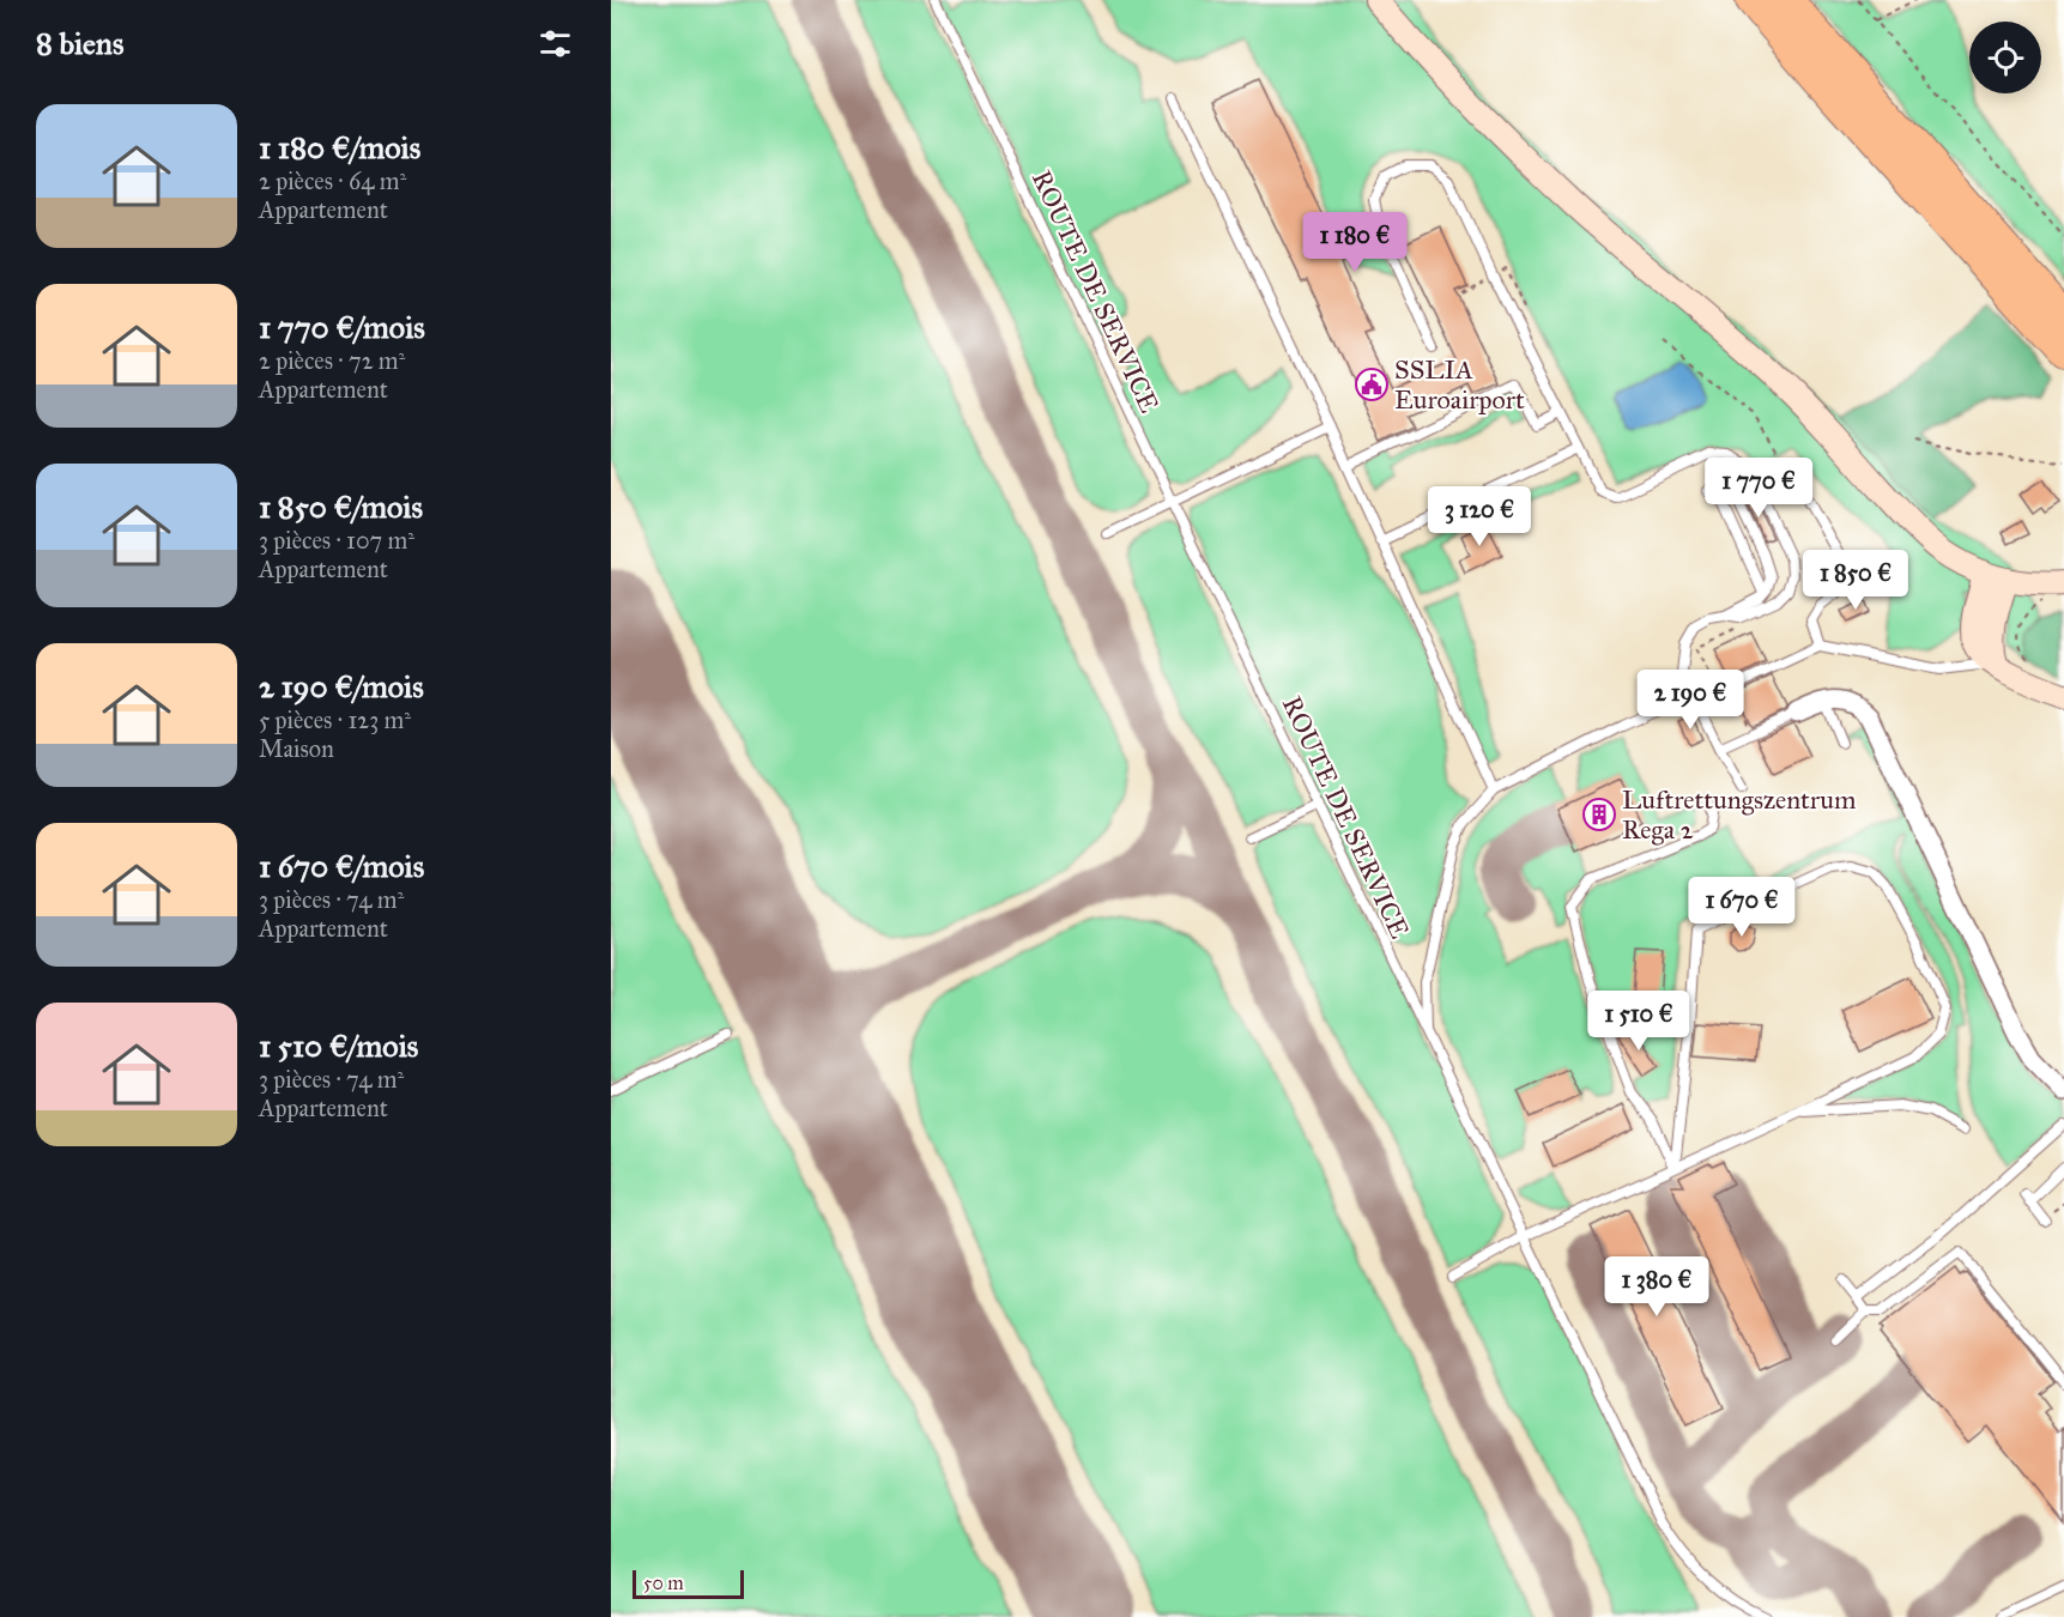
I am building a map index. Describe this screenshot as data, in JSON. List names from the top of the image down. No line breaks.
{"streets":{"lane":["ROUTE DE SERVICE"]},"places":{"public building":["SSLIA Euroairport"],"building":["Luftrettungszentrum Rega 2"]},"scale_bar":"50 m","page":{"heading":"8 biens","list":[{"name":"1 180 €/mois","note":"2 pièces · 64 m² · Appartement"},{"name":"1 770 €/mois","note":"2 pièces · 72 m² · Appartement"},{"name":"1 850 €/mois","note":"3 pièces · 107 m² · Appartement"},{"name":"2 190 €/mois","note":"5 pièces · 123 m² · Maison"},{"name":"1 670 €/mois","note":"3 pièces · 74 m² · Appartement"},{"name":"1 510 €/mois","note":"3 pièces · 74 m² · Appartement"}],"price":["1 180 €","1 770 €","3 120 €","1 850 €","2 190 €","1 670 €","1 510 €","1 380 €"],"scale":"50 m"}}
